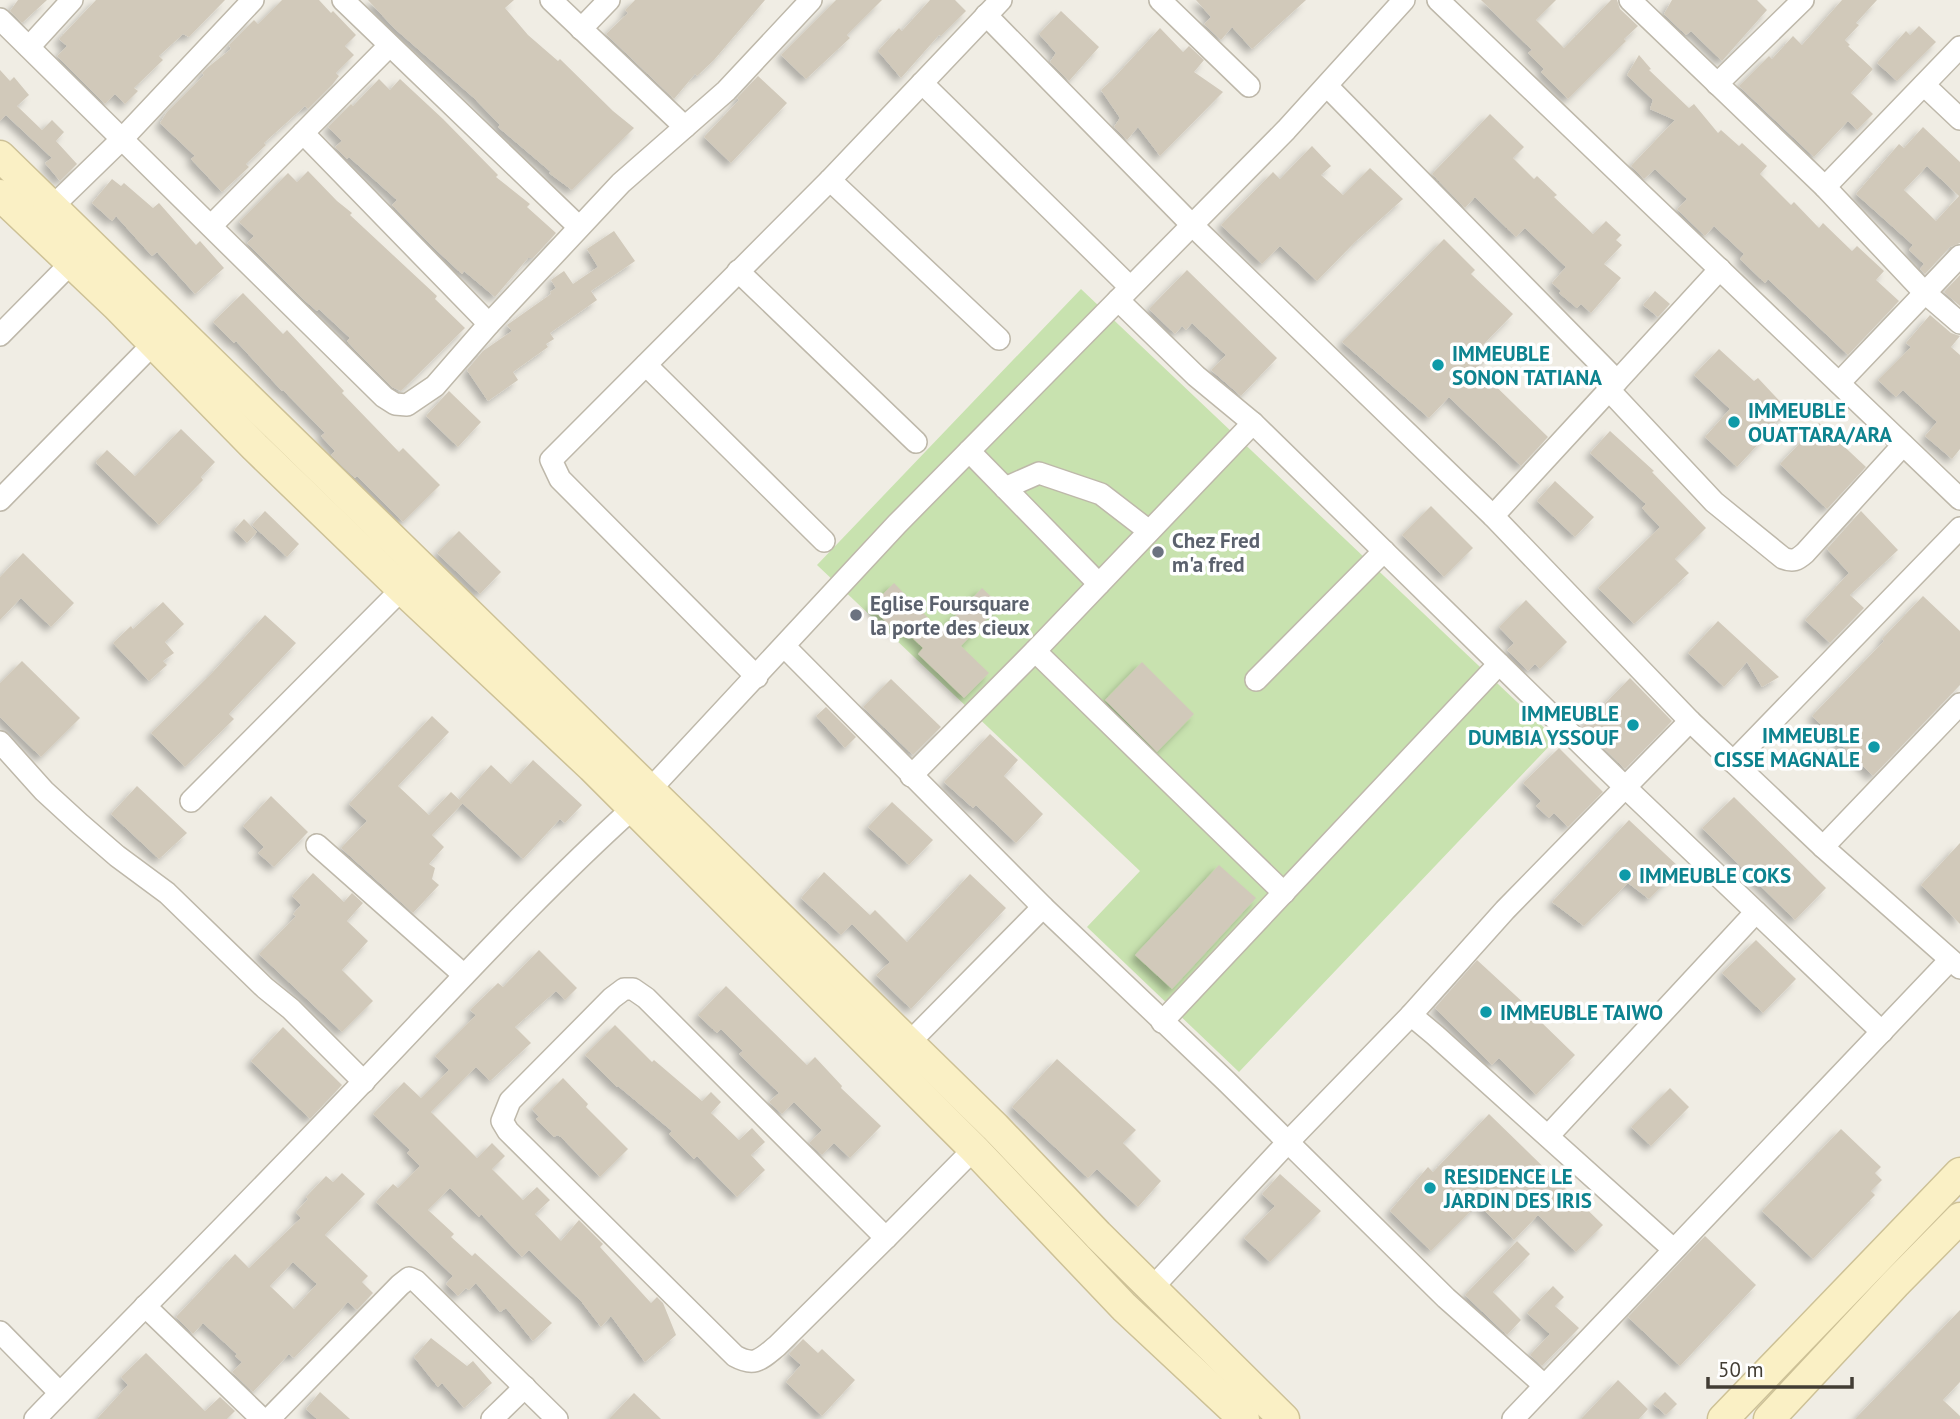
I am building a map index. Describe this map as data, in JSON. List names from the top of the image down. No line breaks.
{"places":["IMMEUBLE SONON TATIANA","IMMEUBLE OUATTARA/ARA","Chez Fred m'a fred","Eglise Foursquare la porte des cieux","IMMEUBLE DUMBIA YSSOUF","IMMEUBLE CISSE MAGNALE","IMMEUBLE COKS","IMMEUBLE TAIWO","RESIDENCE LE JARDIN DES IRIS"],"scale_bar":"50 m"}
